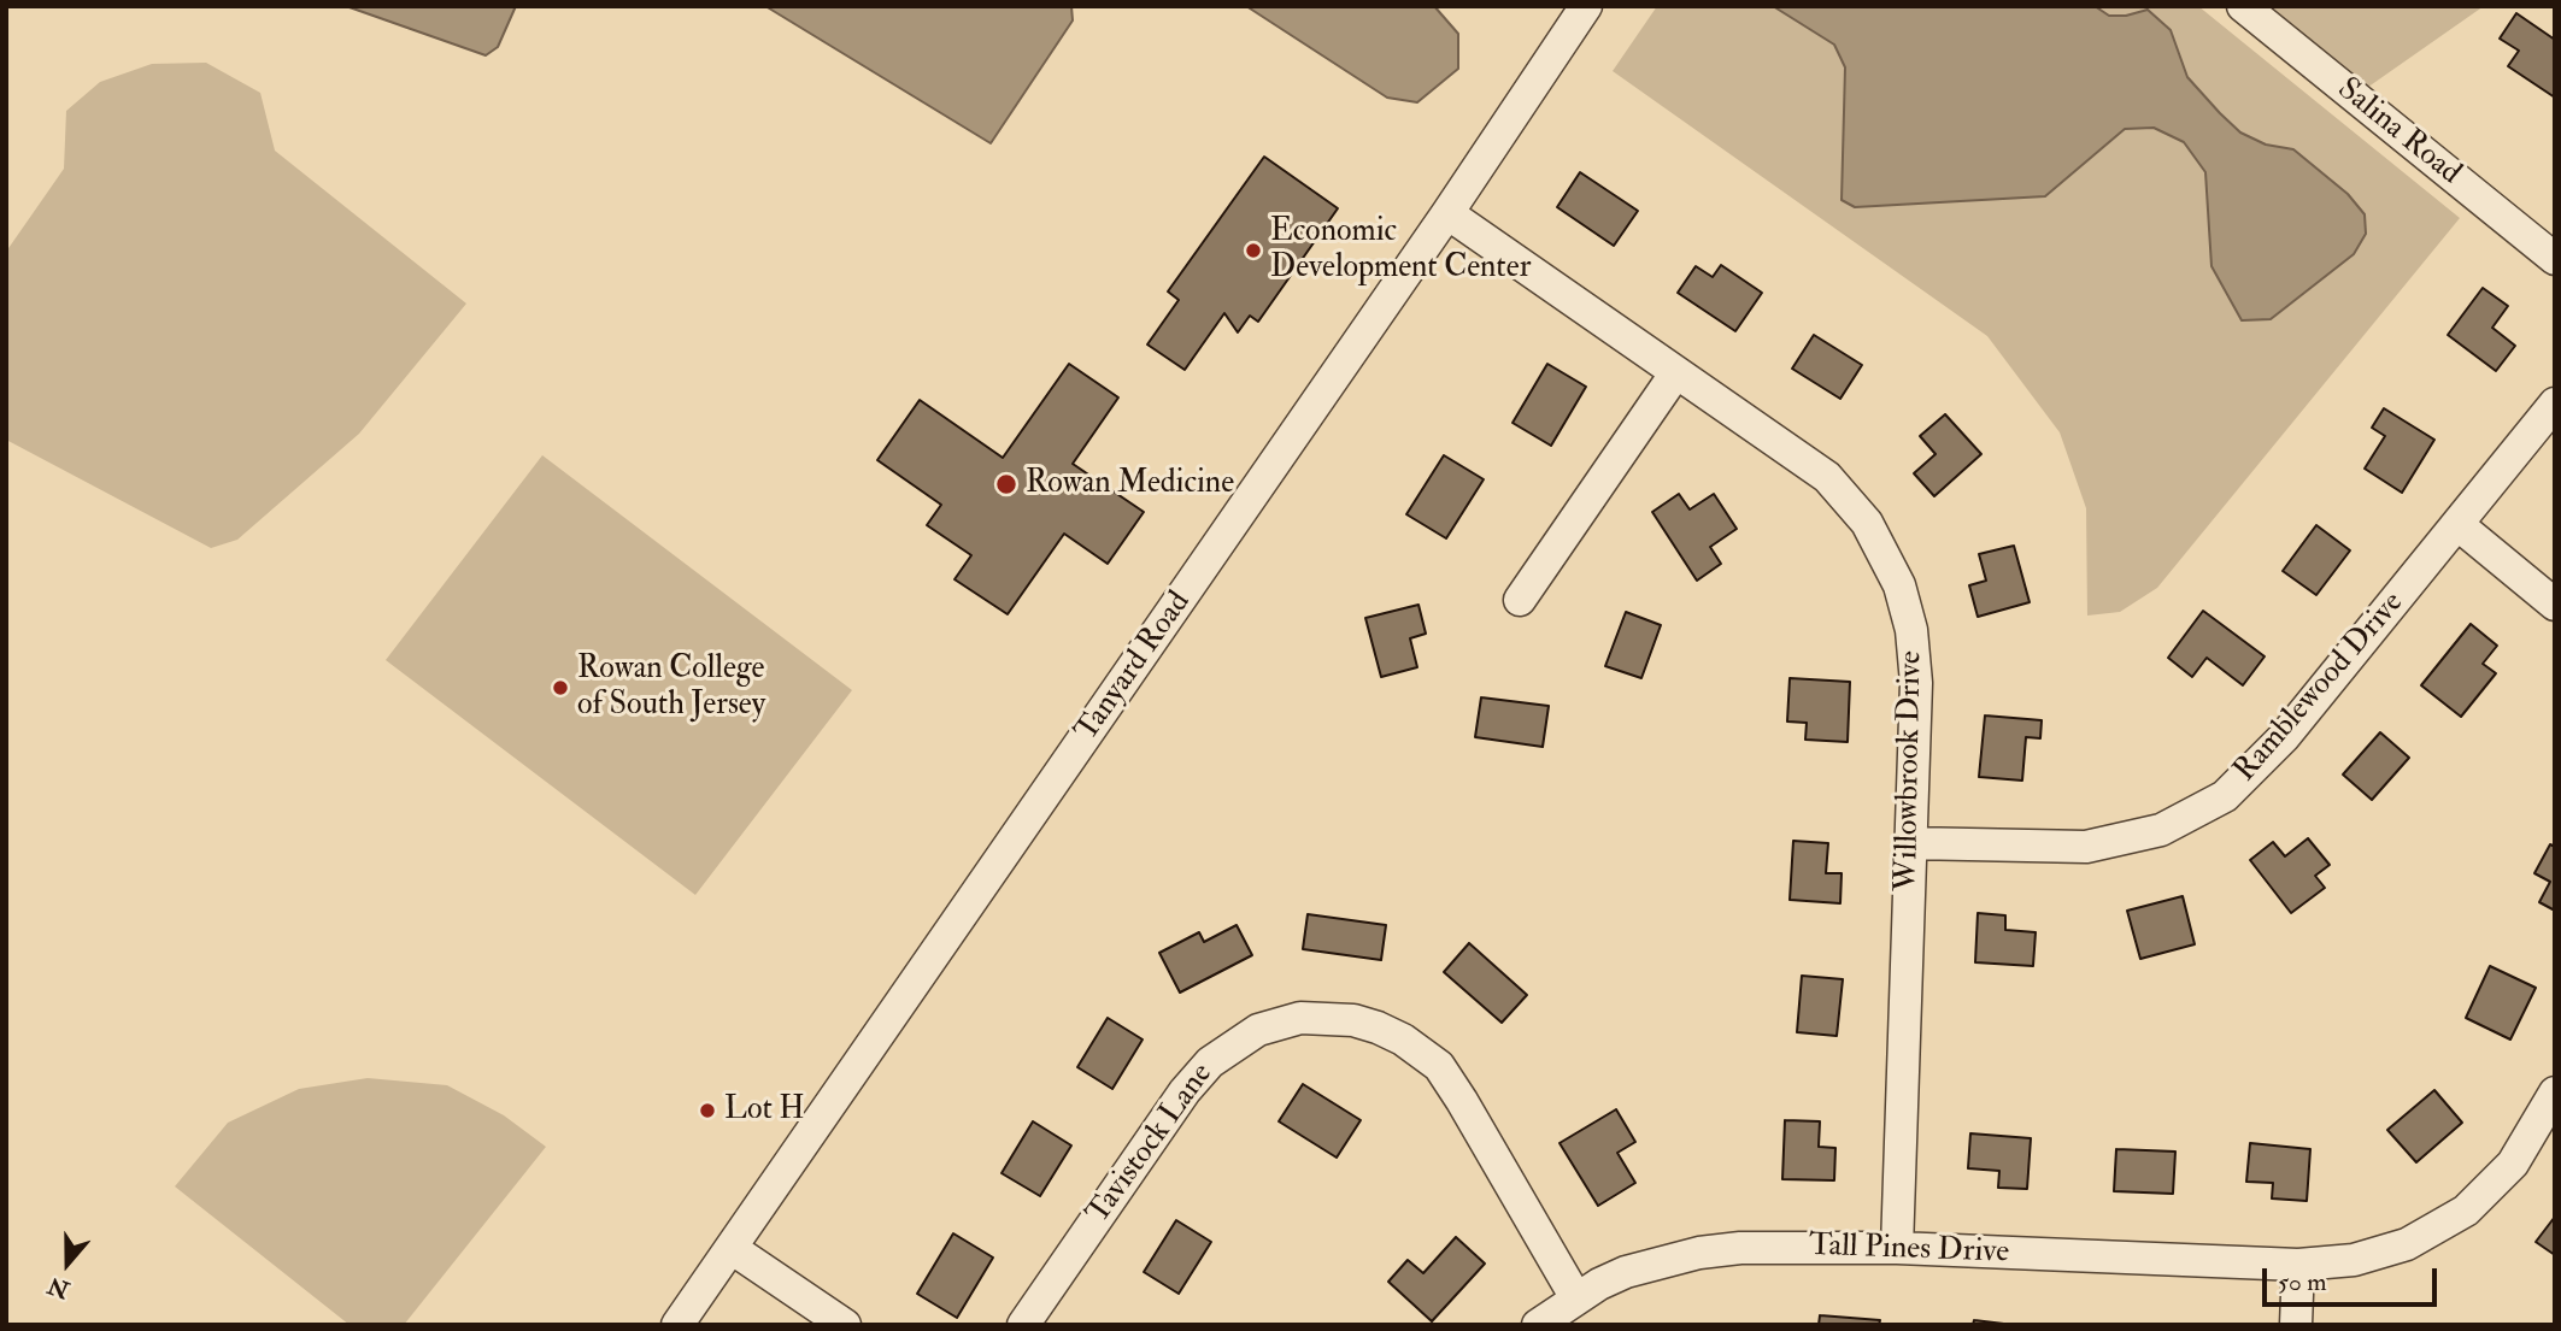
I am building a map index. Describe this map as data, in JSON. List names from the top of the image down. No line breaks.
{"streets":{"street":["Salina Road","Tanyard Road","Ramblewood Drive","Willowbrook Drive","Tavistock Lane","Tall Pines Drive"]},"crossings":[["Tanyard Road","Willowbrook Drive"],["Ramblewood Drive","Willowbrook Drive"],["Willowbrook Drive","Tall Pines Drive"],["Tavistock Lane","Tall Pines Drive"]],"places":["Economic Development Center","Rowan Medicine","Rowan College of South Jersey","Lot H"],"scale_bar":"50 m","north":"bottom"}
